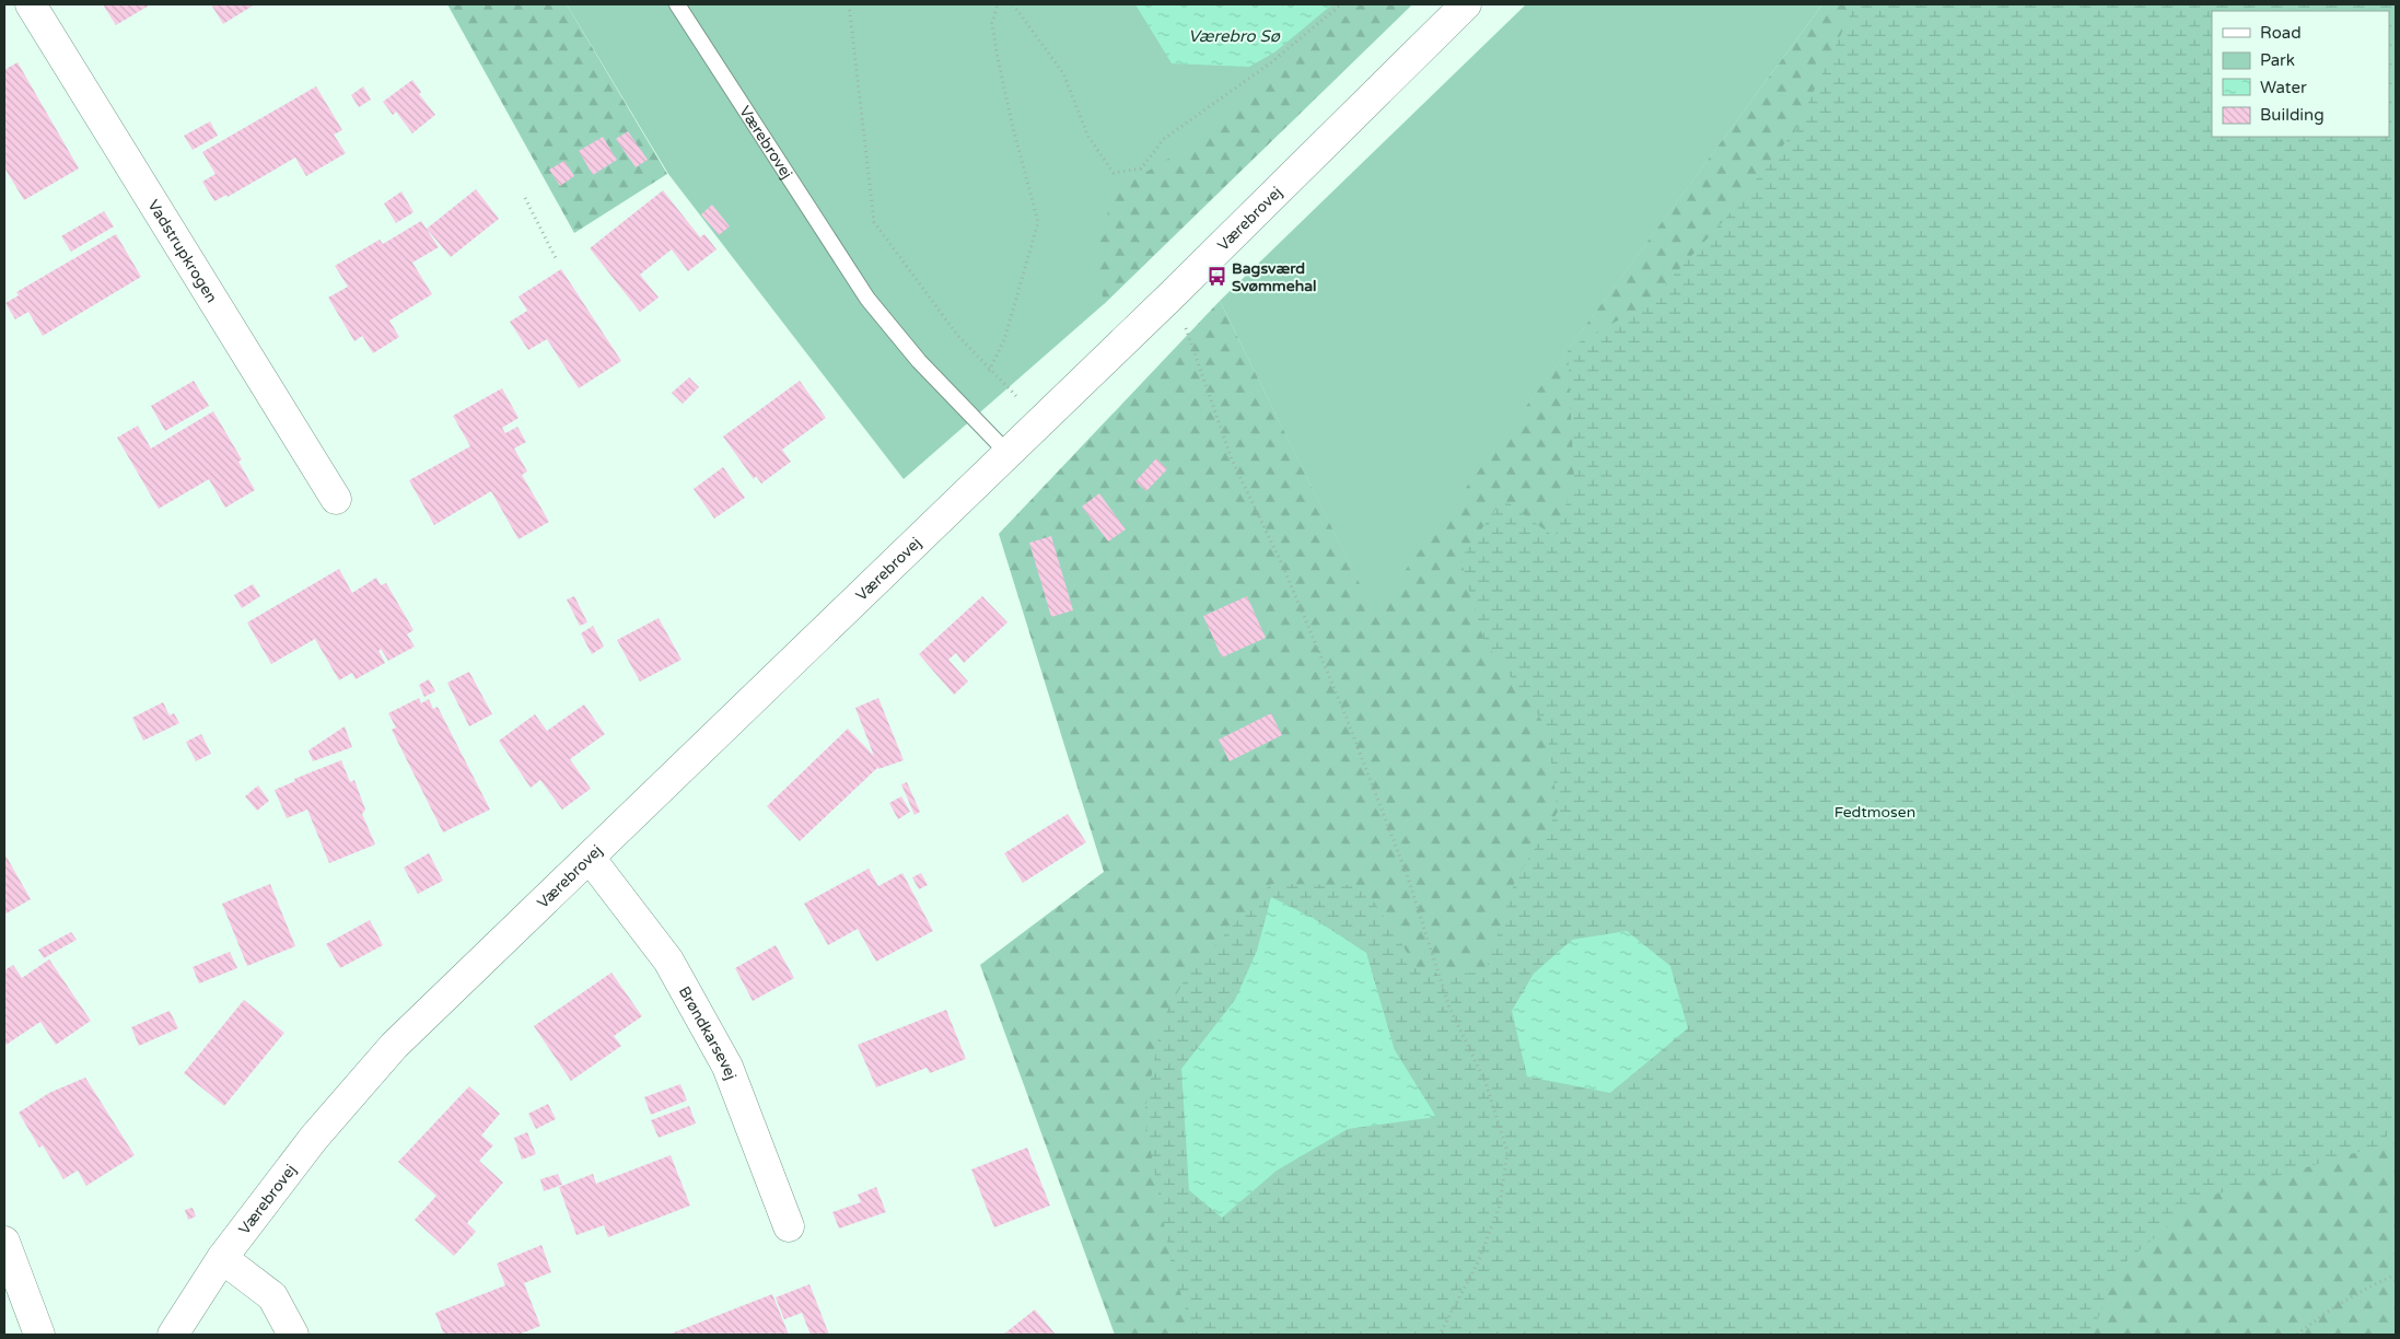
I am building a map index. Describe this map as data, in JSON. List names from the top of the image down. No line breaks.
{"streets":{"street":["Værebrovej","Vadstrupkrogen","Brøndkarsevej"]},"crossings":[["Værebrovej","Brøndkarsevej"]],"water":["Værebro Sø"],"parks":["Fedtmosen"],"places":{"bus stop":["Bagsværd Svømmehal"]},"legend":["Road","Park","Water","Building"]}
